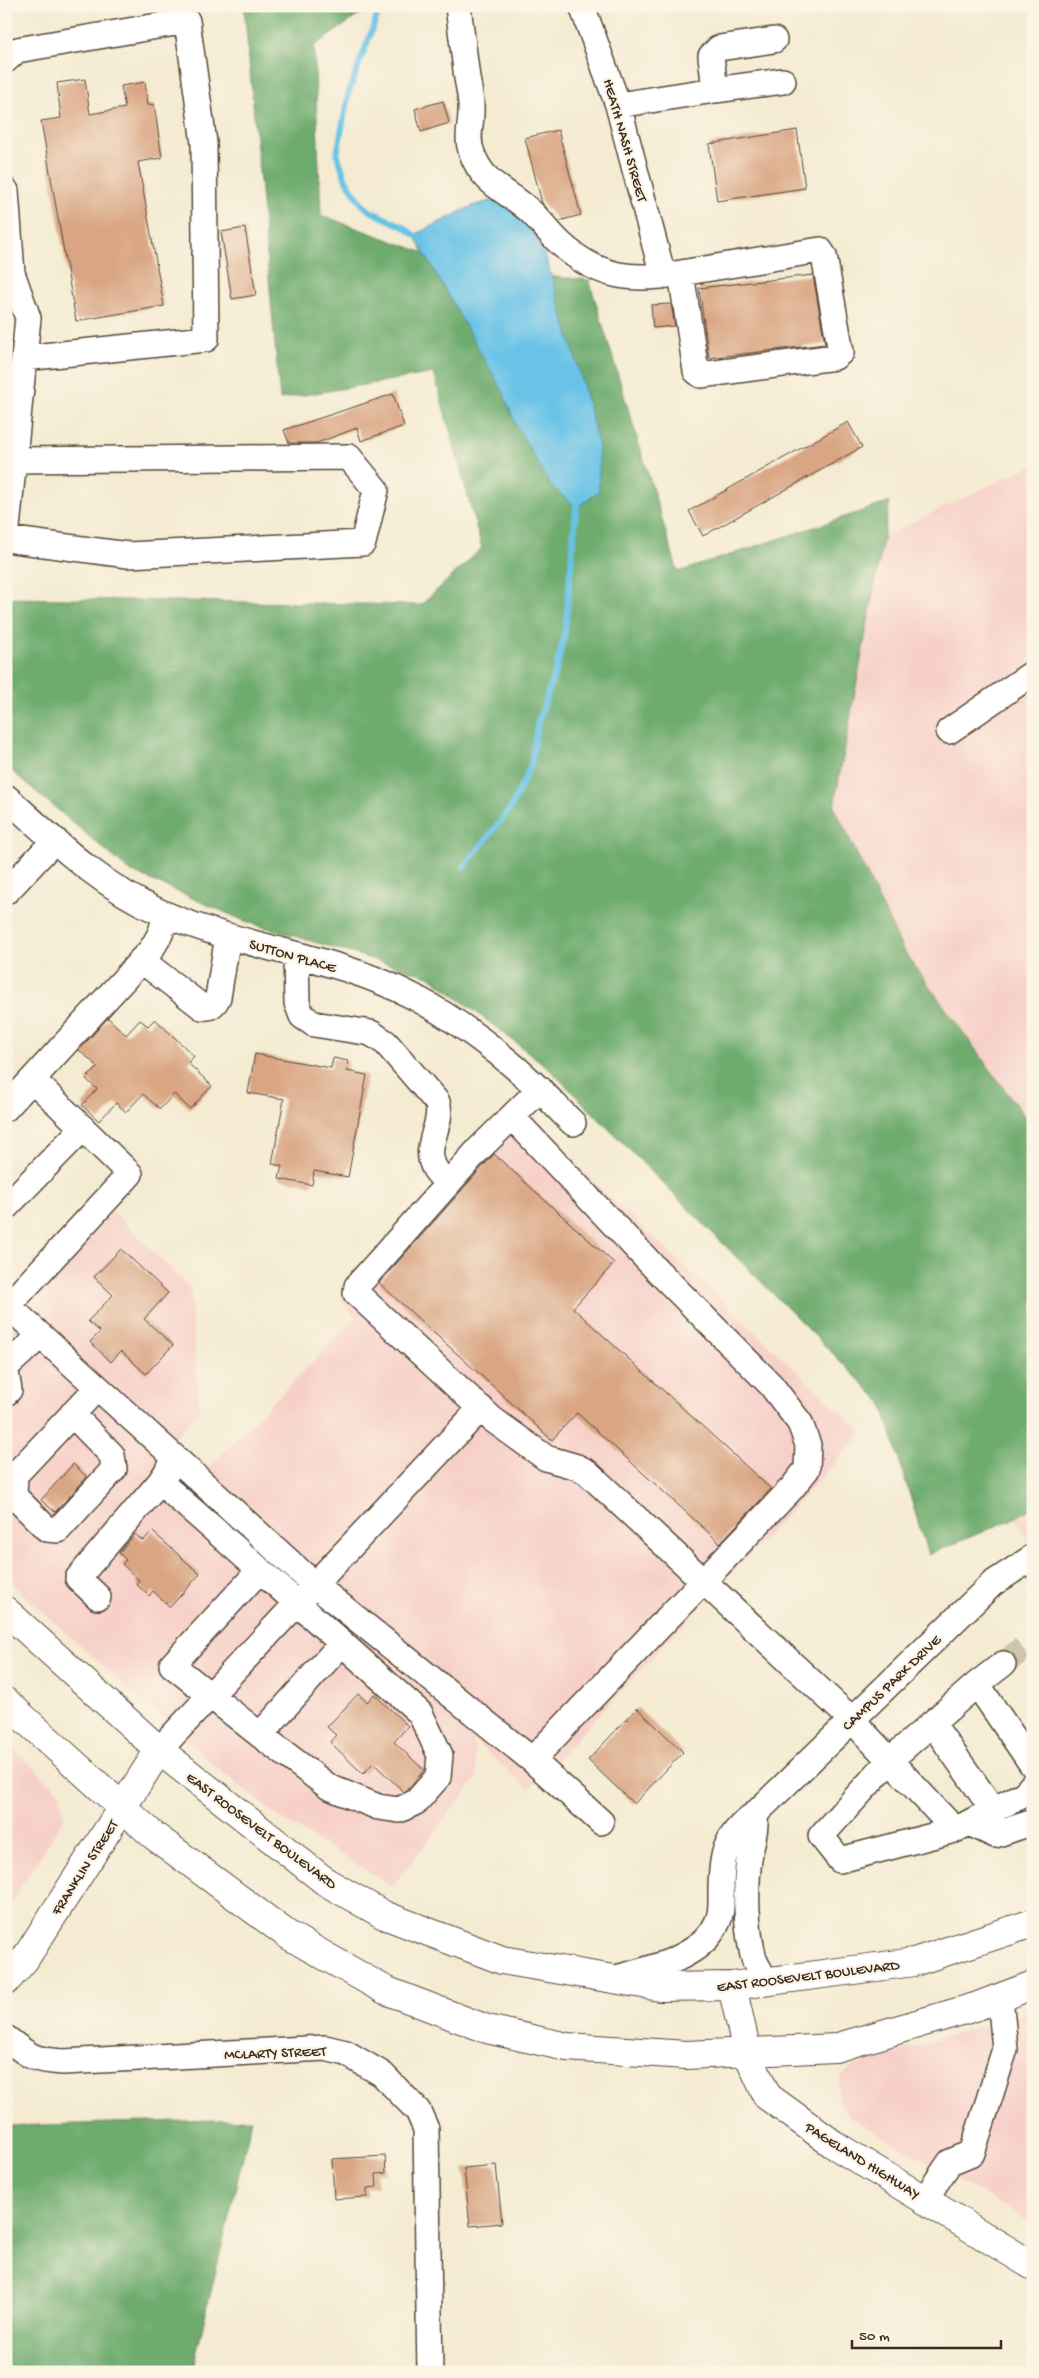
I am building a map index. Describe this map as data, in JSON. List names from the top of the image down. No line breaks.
{"streets":{"main road":["EAST ROOSEVELT BOULEVARD","FRANKLIN STREET","PAGELAND HIGHWAY"],"street":["HEATH NASH STREET","SUTTON PLACE","CAMPUS PARK DRIVE","MCLARTY STREET"]},"crossings":[["CAMPUS PARK DRIVE","EAST ROOSEVELT BOULEVARD"],["EAST ROOSEVELT BOULEVARD","FRANKLIN STREET"],["EAST ROOSEVELT BOULEVARD","PAGELAND HIGHWAY"]],"scale_bar":"50 m"}
